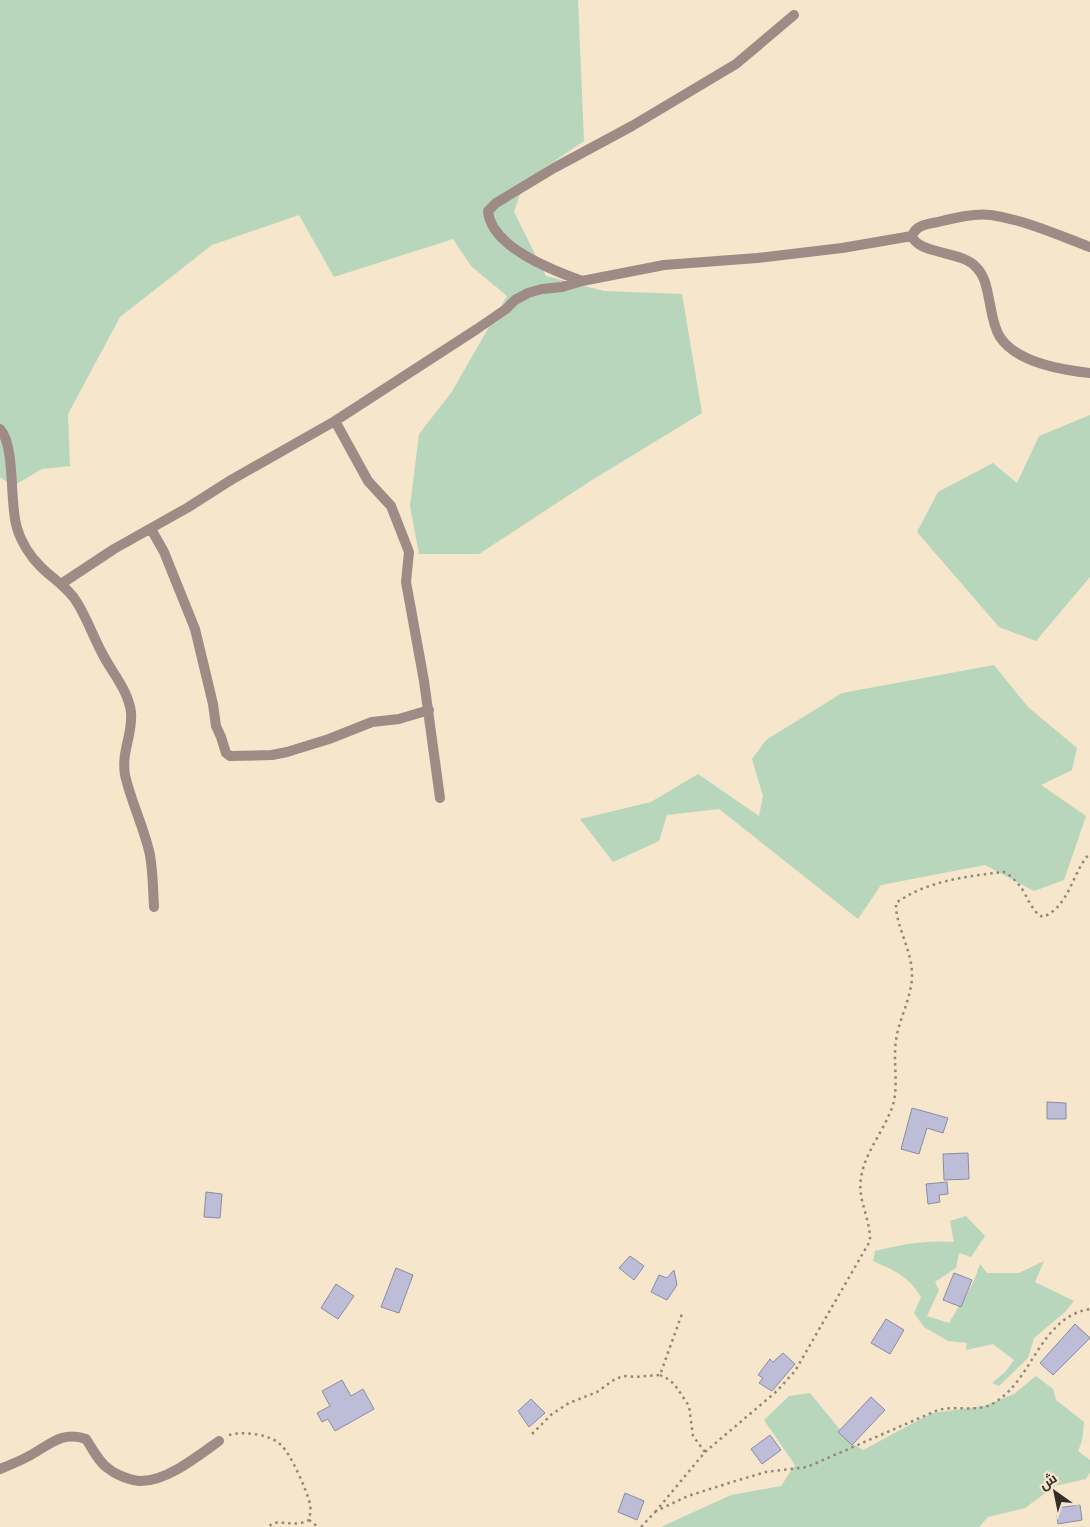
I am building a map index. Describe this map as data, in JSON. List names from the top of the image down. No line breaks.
{"north":"top left"}
